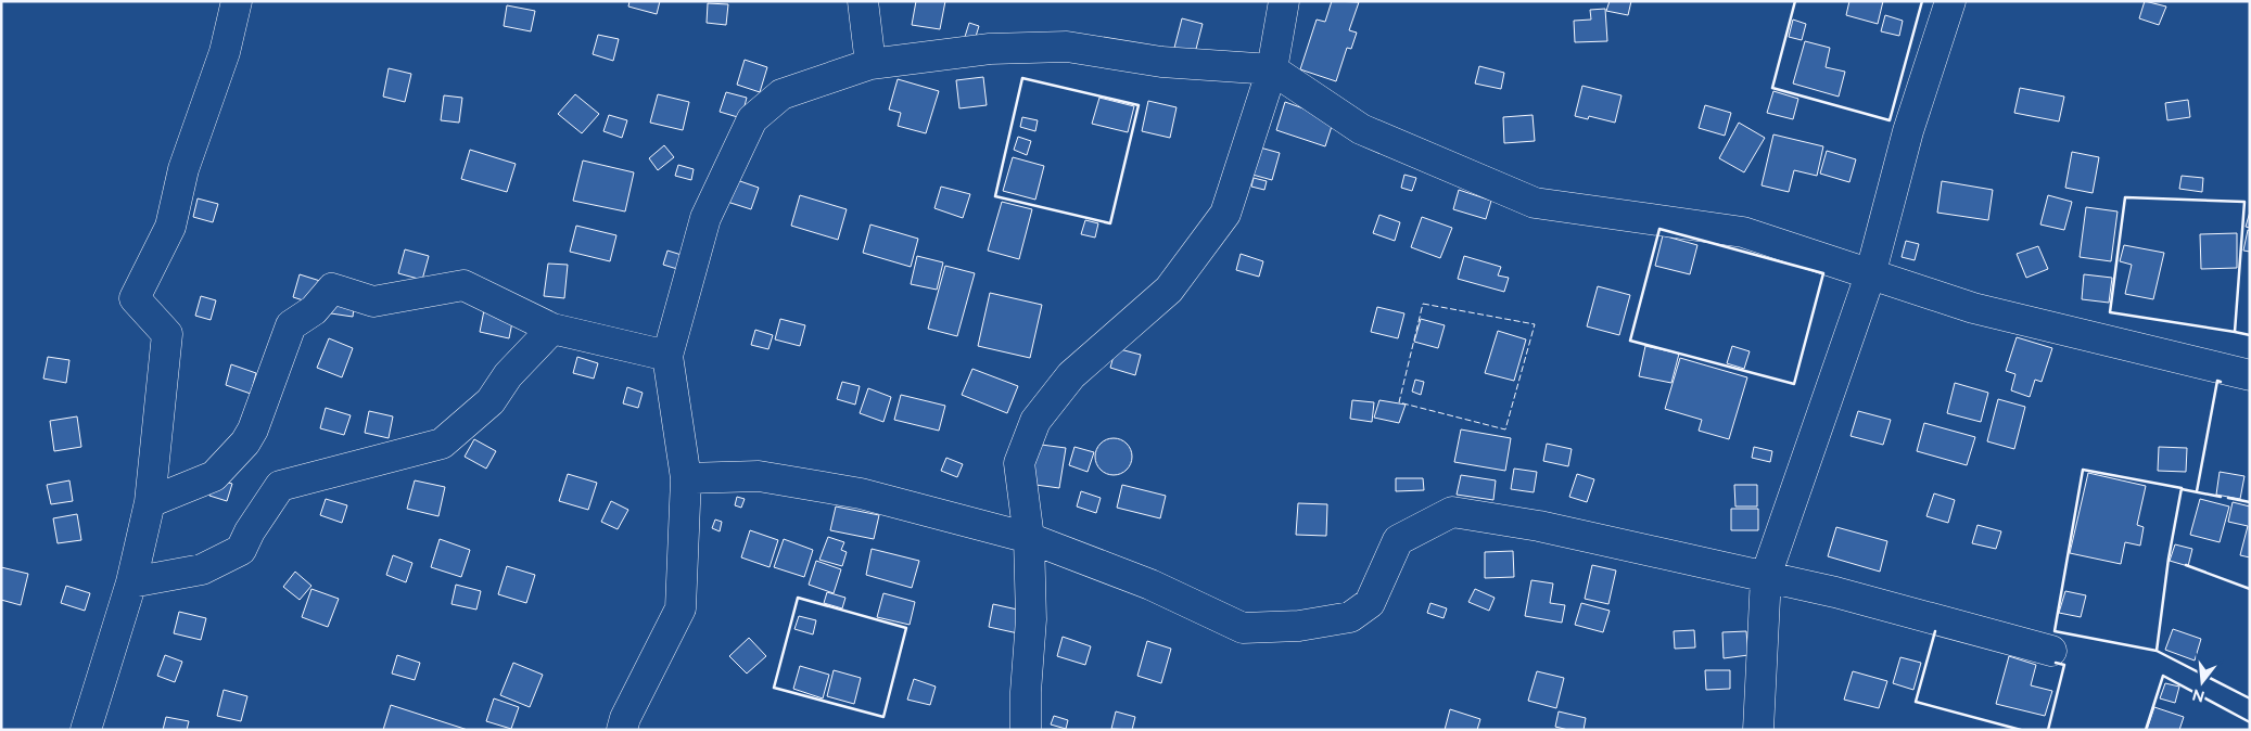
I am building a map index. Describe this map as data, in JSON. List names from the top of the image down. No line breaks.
{"north":"bottom"}
